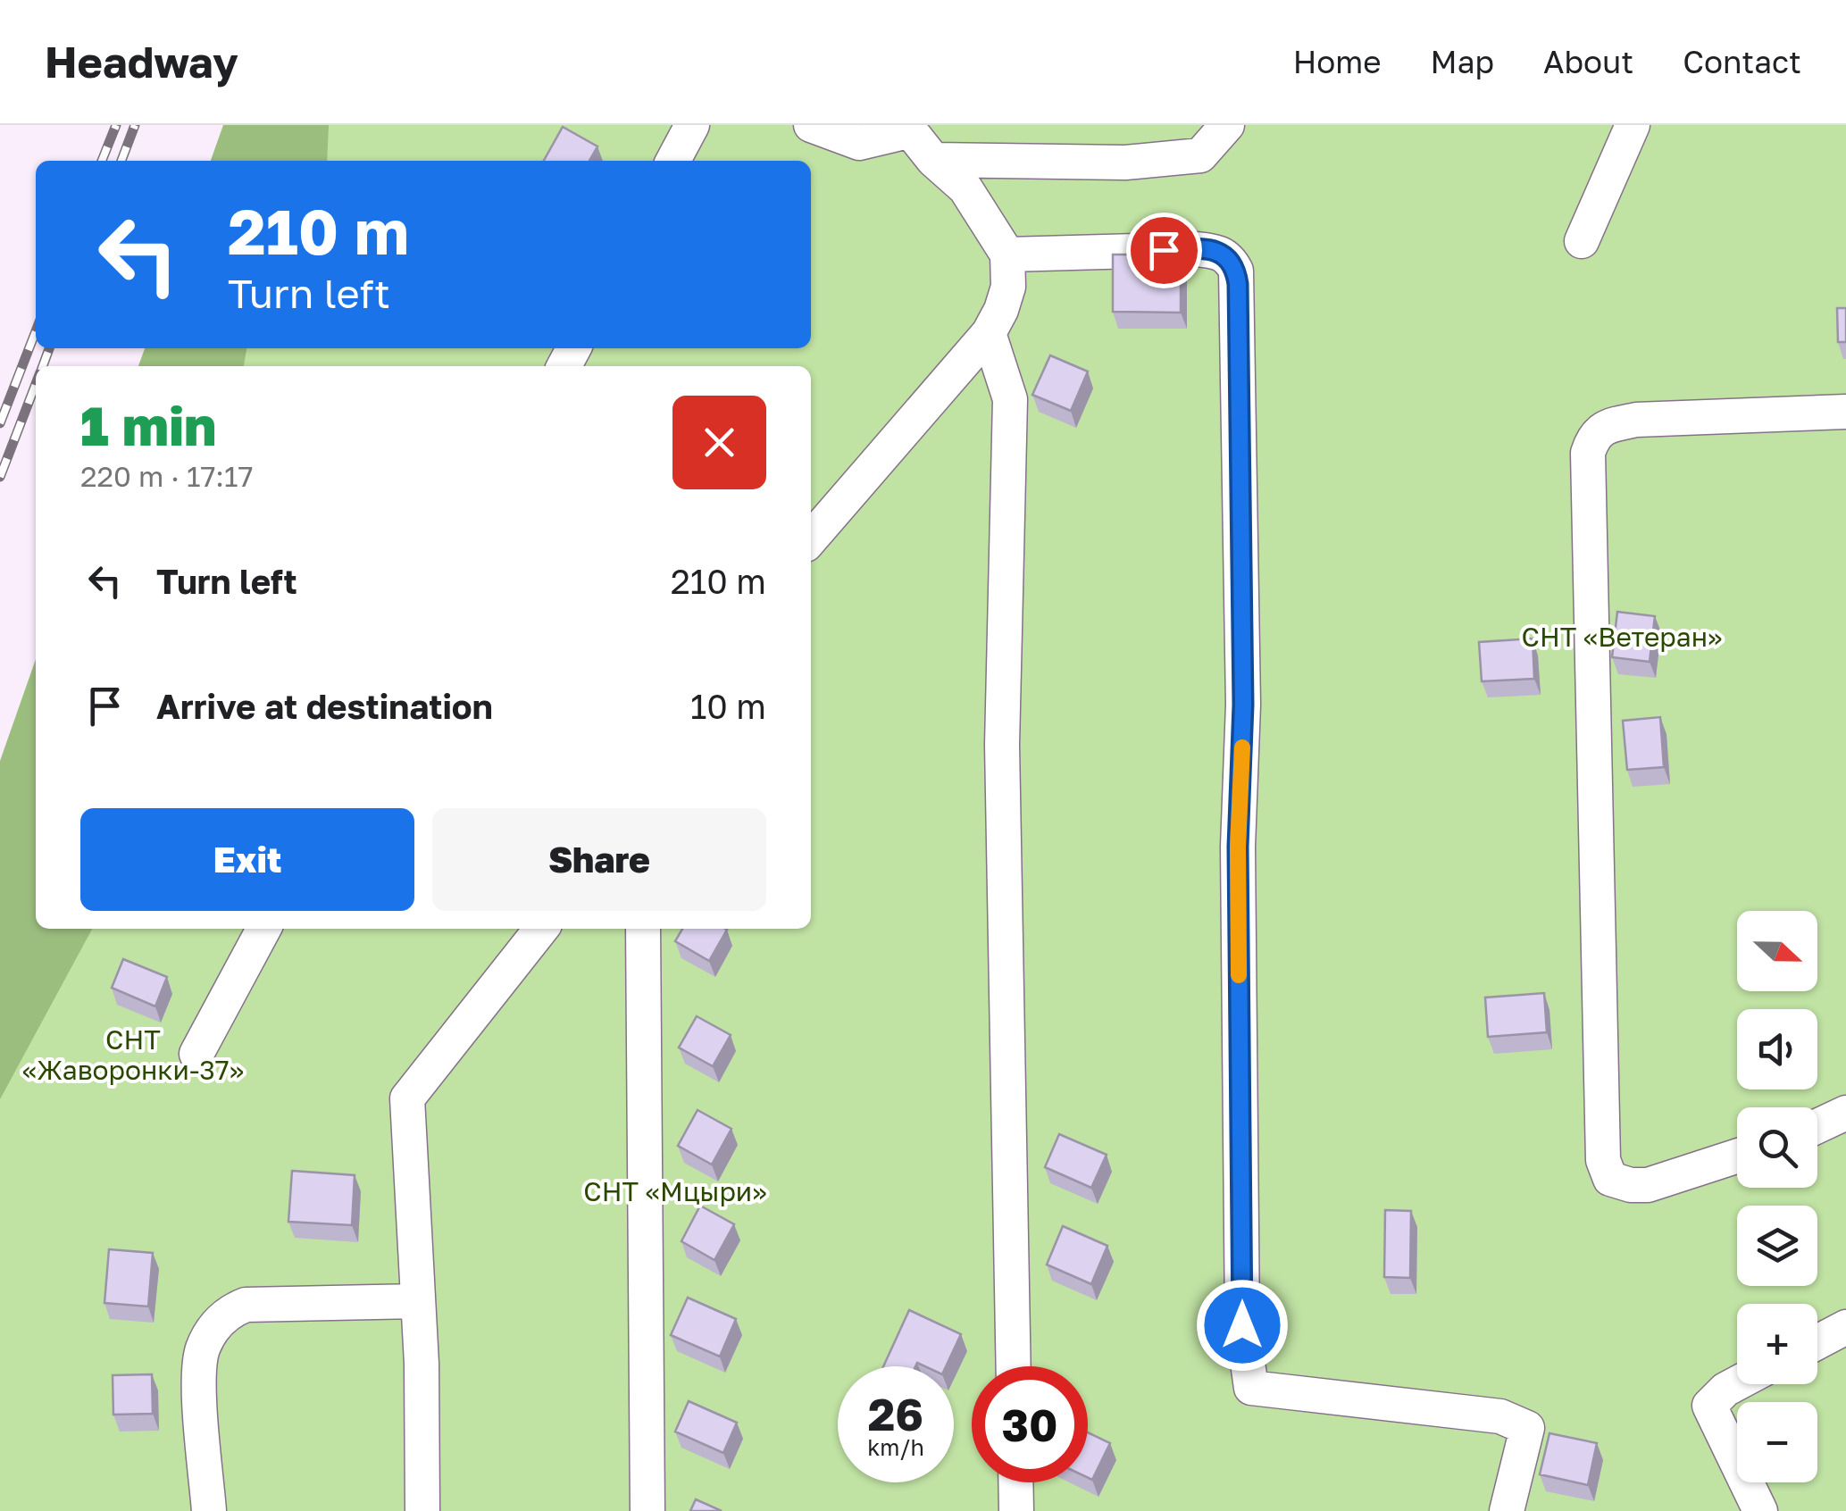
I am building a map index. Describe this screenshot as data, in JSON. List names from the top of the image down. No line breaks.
{"parks":["СНТ «Ветеран»","СНТ «Жаворонки-37»","СНТ «Мцыри»"],"north":"right","page":{"header":"Headway","nav":["Home","Map","About","Contact"],"turn":["210 m","Turn left"],"heading":["1 min","220 m · 17:17"],"list":[{"name":"Turn left","value":"210 m"},{"name":"Arrive at destination","value":"10 m"}],"buttons":["Exit","Share"],"map_buttons":["+","−"],"speed":"26 km/h","limit":"30"}}
